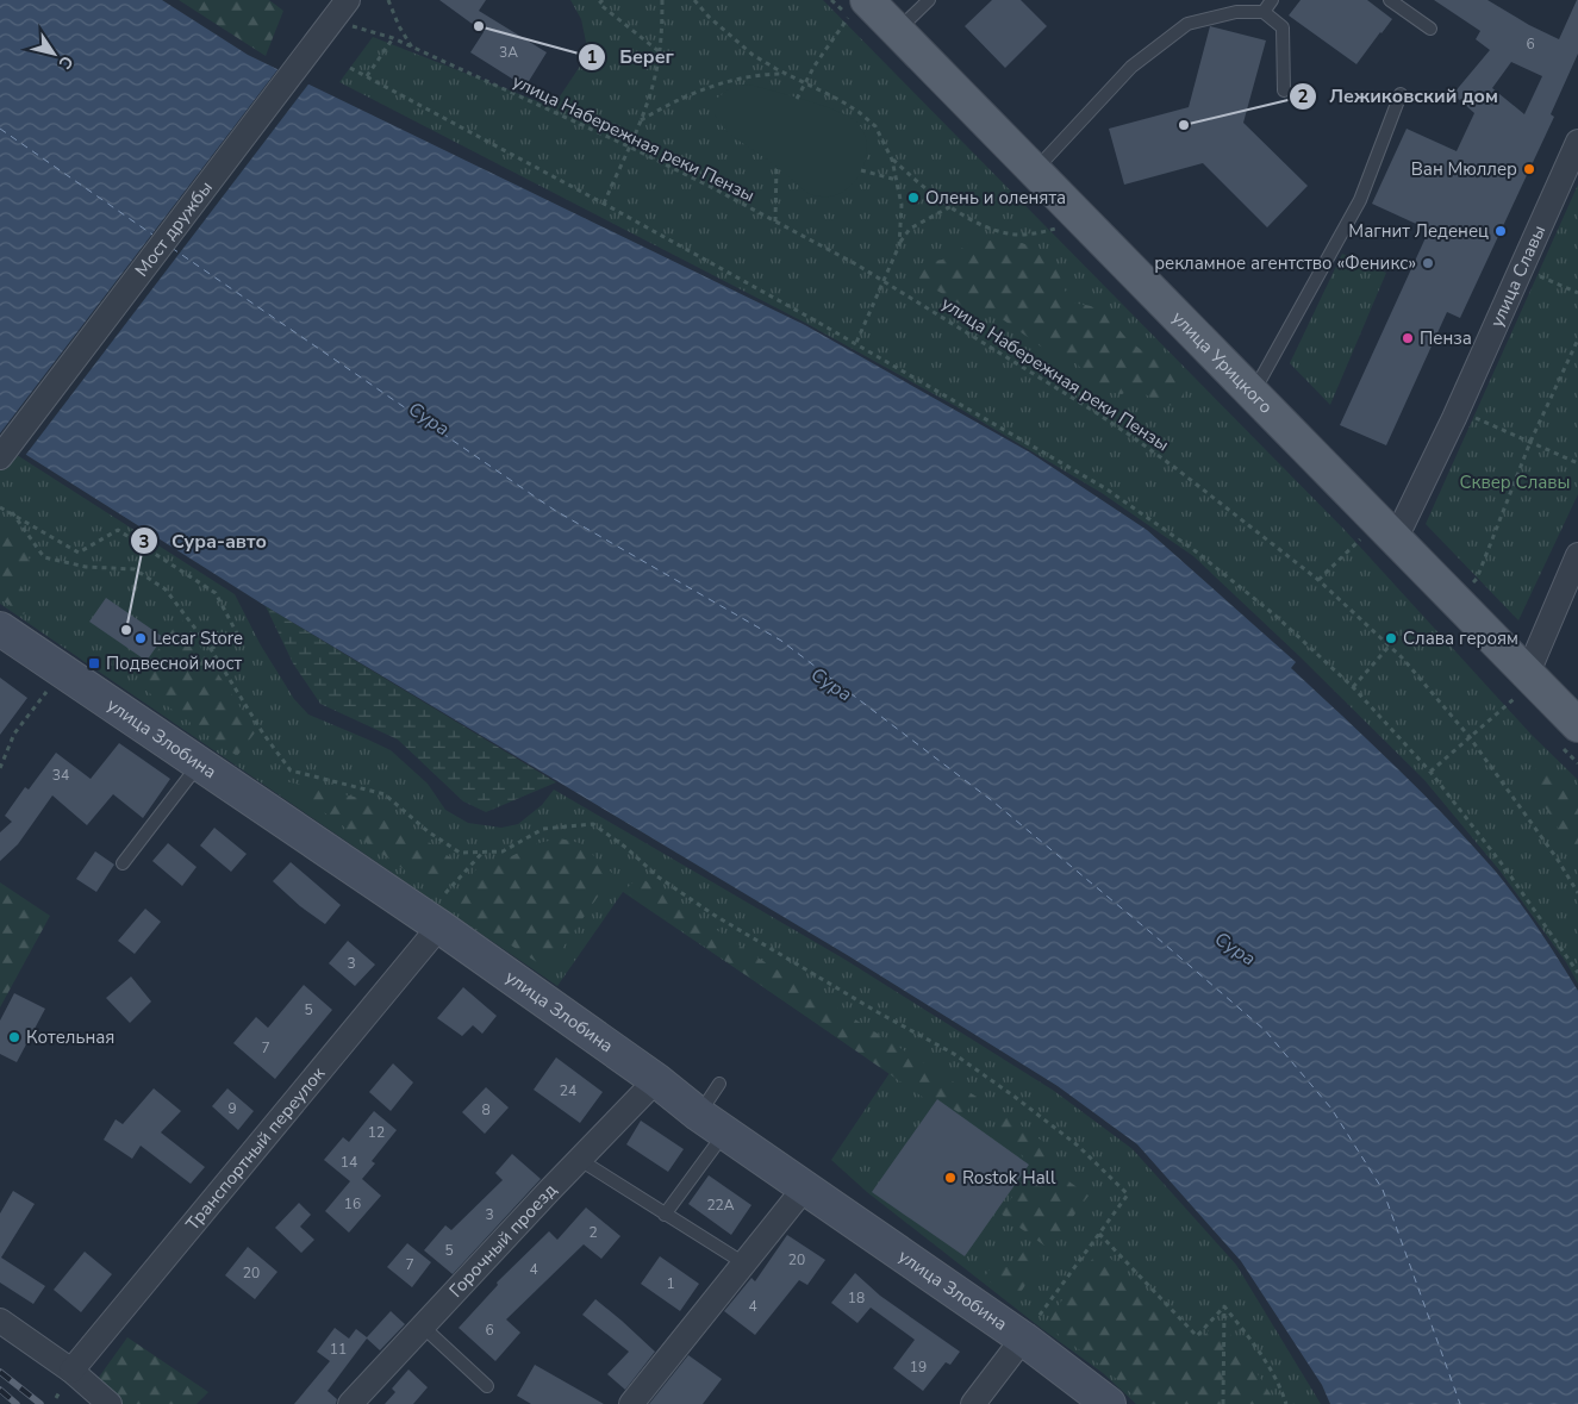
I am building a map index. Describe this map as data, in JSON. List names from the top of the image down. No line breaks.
{"streets":{"main road":["улица Урицкого","улица Злобина"],"street":["Мост дружбы","улица Славы","Транспортный переулок","Горочный проезд"],"path":["улица Набережная реки Пензы"]},"crossings":[["улица Набережная реки Пензы","Мост дружбы"],["улица Славы","улица Урицкого"],["улица Злобина","Транспортный переулок"],["улица Злобина","Горочный проезд"]],"water":["Сура"],"parks":["Сквер Славы"],"places":{"other":["Берег","Лежиковский дом","Ван Мюллер","Олень и оленята","Магнит Леденец","рекламное агентство «Феникс»","Пенза","Сура-авто","Lecar Store","Слава героям","Котельная","Rostok Hall"],"transit":["Подвесной мост"]},"house_numbers":["6","3А","34","3","5","7","24","9","8","12","14","16","22А","3","2","5","20","7","4","20","1","18","4","6","11","19"],"north":"bottom right"}
